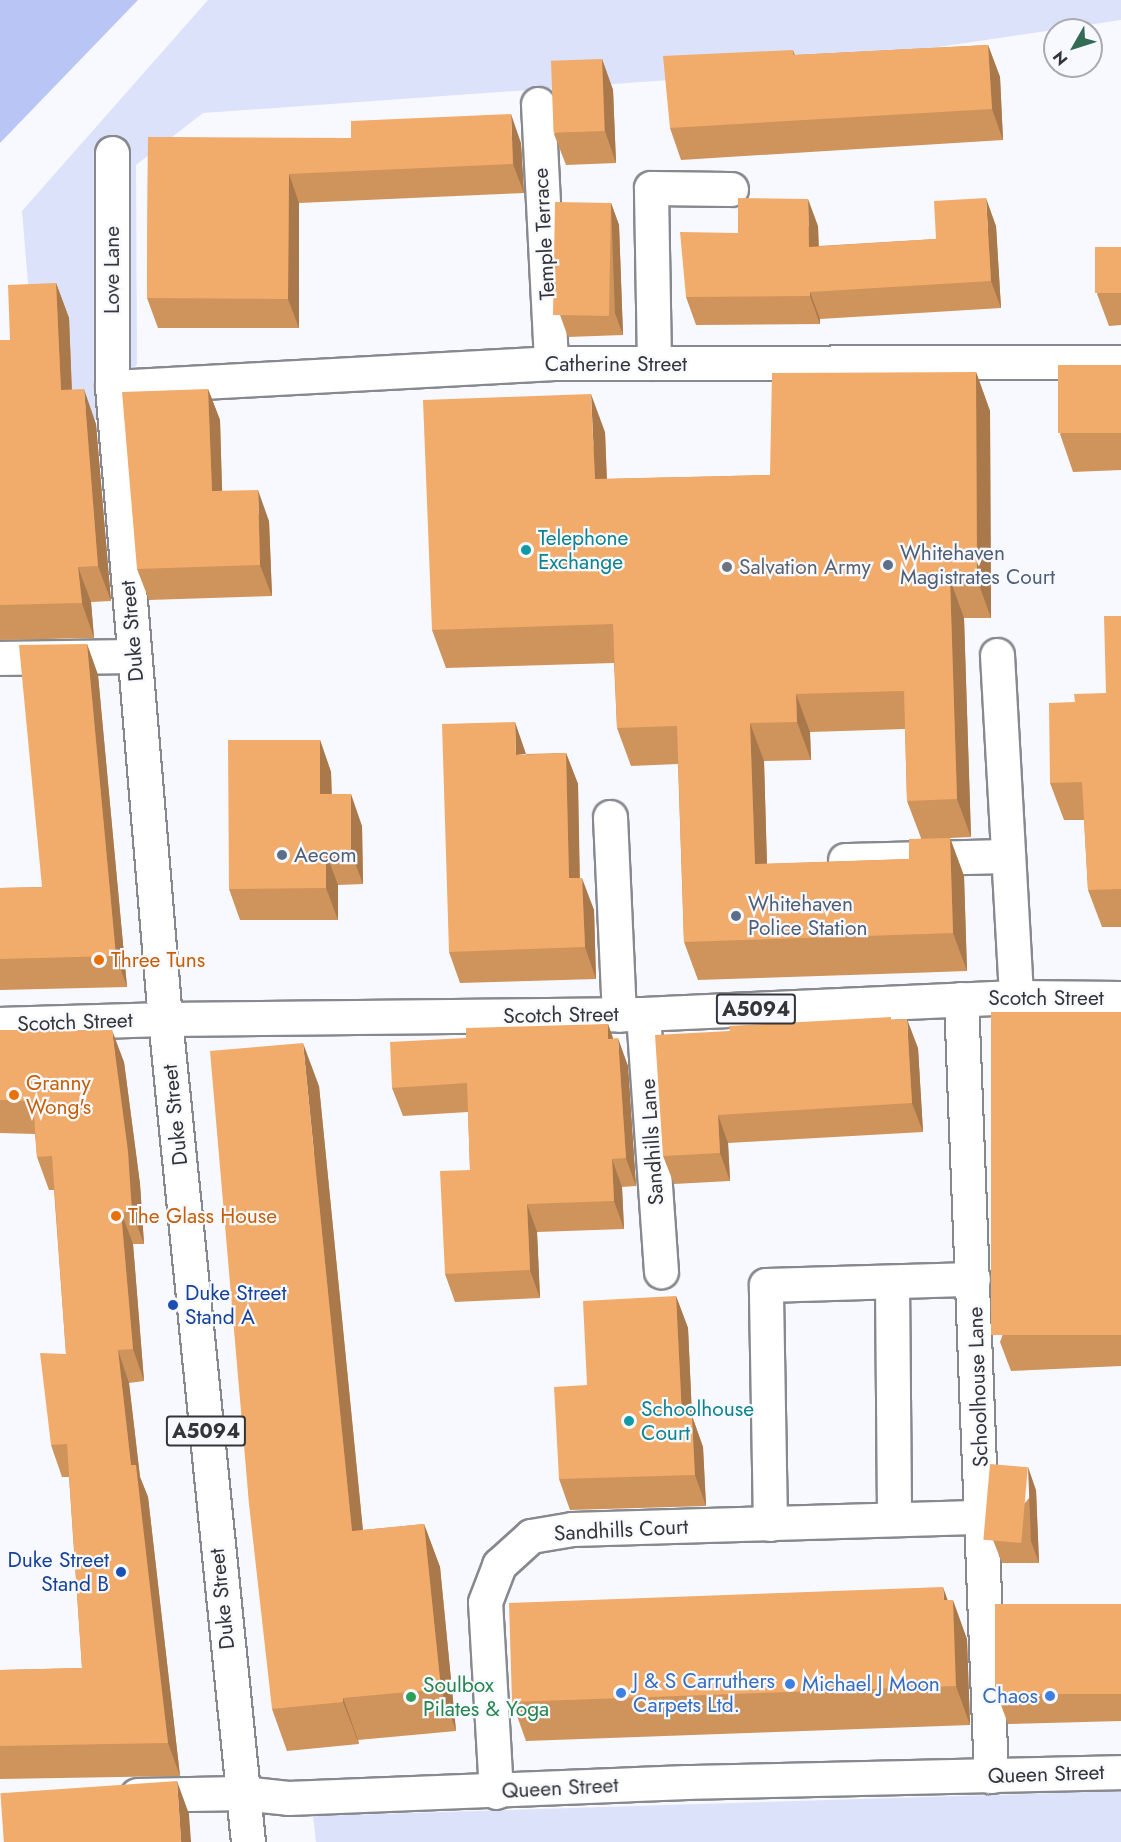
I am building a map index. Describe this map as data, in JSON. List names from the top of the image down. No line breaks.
{"streets":{"street":["Temple Terrace","Love Lane","Catherine Street","Duke Street","Scotch Street","A5094","Sandhills Lane","Schoolhouse Lane","Sandhills Court","Queen Street"]},"crossings":[["Temple Terrace","Catherine Street"],["Love Lane","Catherine Street"],["Love Lane","Duke Street"],["Catherine Street","Duke Street"],["Duke Street","Scotch Street"],["Duke Street","Queen Street"],["Scotch Street","Sandhills Lane"],["Scotch Street","Schoolhouse Lane"],["Schoolhouse Lane","Sandhills Court"],["Schoolhouse Lane","Queen Street"],["Sandhills Court","Queen Street"]],"places":["Telephone Exchange","Whitehaven Magistrates Court","Salvation Army","Aecom","Whitehaven Police Station","Three Tuns","Granny Wong's","The Glass House","Duke Street Stand A","Schoolhouse Court","Duke Street Stand B","Michael J Moon","J & S Carruthers Carpets Ltd.","Chaos","Soulbox Pilates & Yoga"],"north":"bottom left"}
